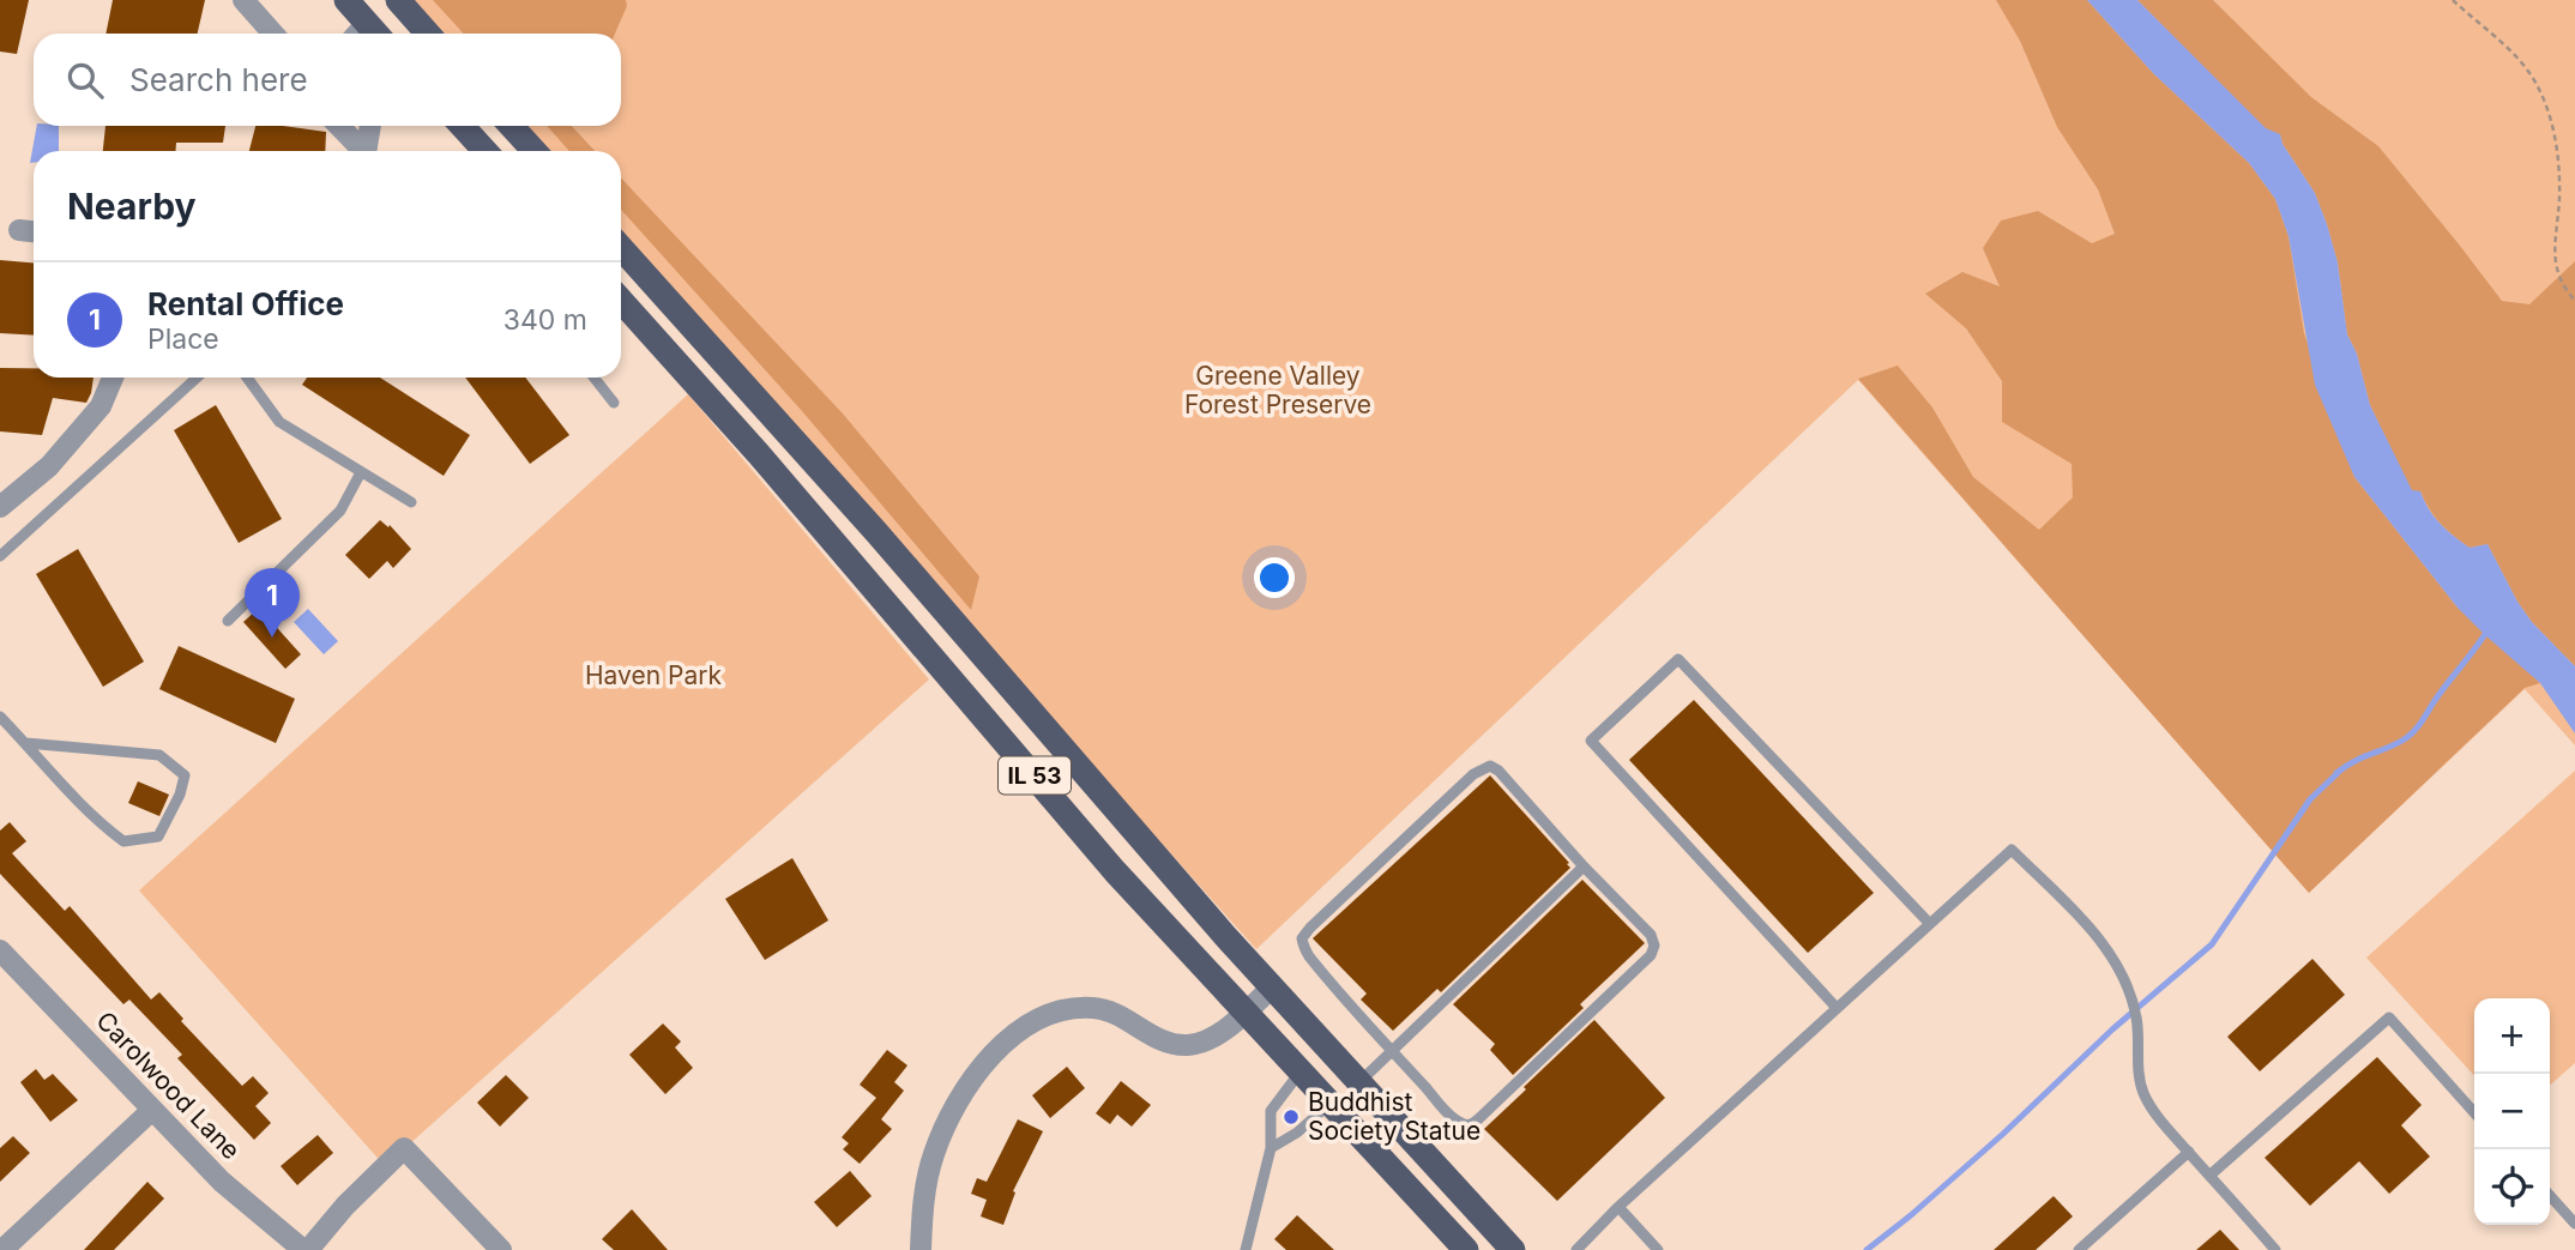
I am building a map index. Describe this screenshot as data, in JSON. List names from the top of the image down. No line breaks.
{"streets":{"main road":["IL 53"],"street":["Carolwood Lane"]},"parks":["Greene Valley Forest Preserve","Haven Park"],"places":["Buddhist Society Statue"],"page":{"search":"Search here","heading":"Nearby","list":[{"mark":"1","name":"Rental Office","note":"Place","value":"340 m"}],"pins":"1","map_buttons":["+","−"]}}
